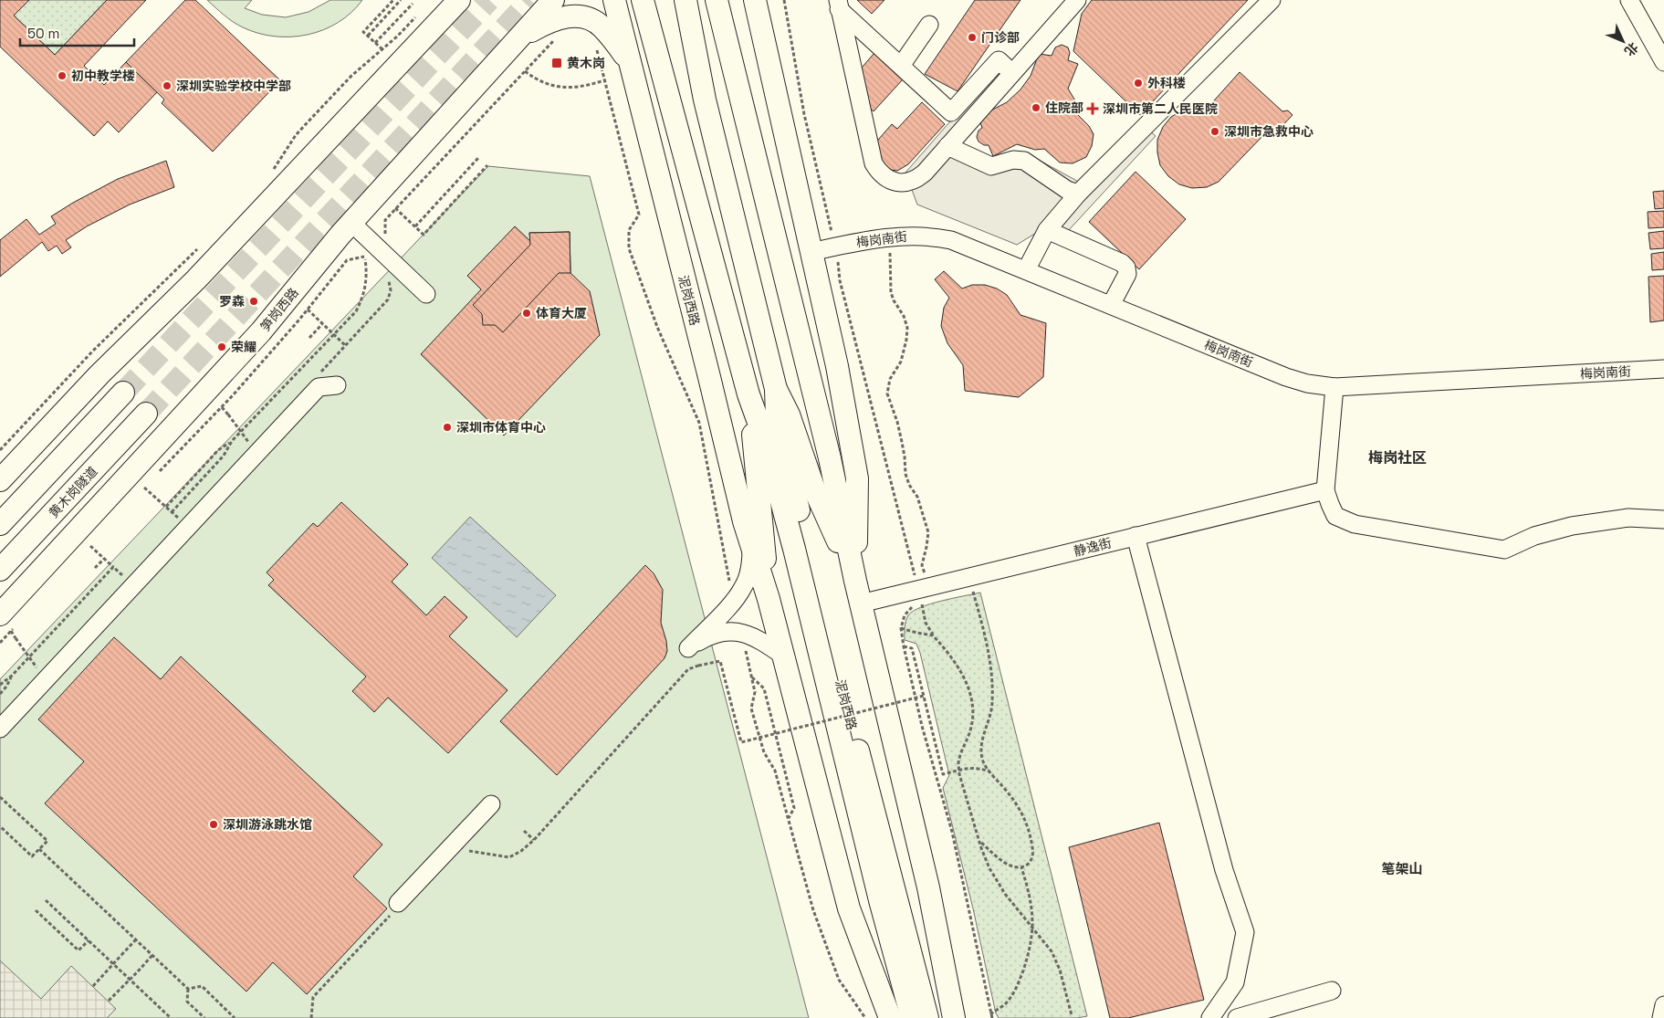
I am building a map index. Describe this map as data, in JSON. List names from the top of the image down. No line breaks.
{"streets":{"main road":["泥岗西路","笋岗西路","黄木岗隧道"],"street":["梅岗南街","静逸街"]},"crossings":[["泥岗西路","静逸街"]],"districts":["梅岗社区","笔架山"],"places":{"other":["门诊部","初中教学楼","外科楼","深圳实验学校中学部","住院部","深圳市急救中心","罗森","体育大厦","荣耀","深圳市体育中心","深圳游泳跳水馆"],"transit":["黄木岗"],"health":["深圳市第二人民医院"]},"scale_bar":"50 m","north":"bottom right"}
